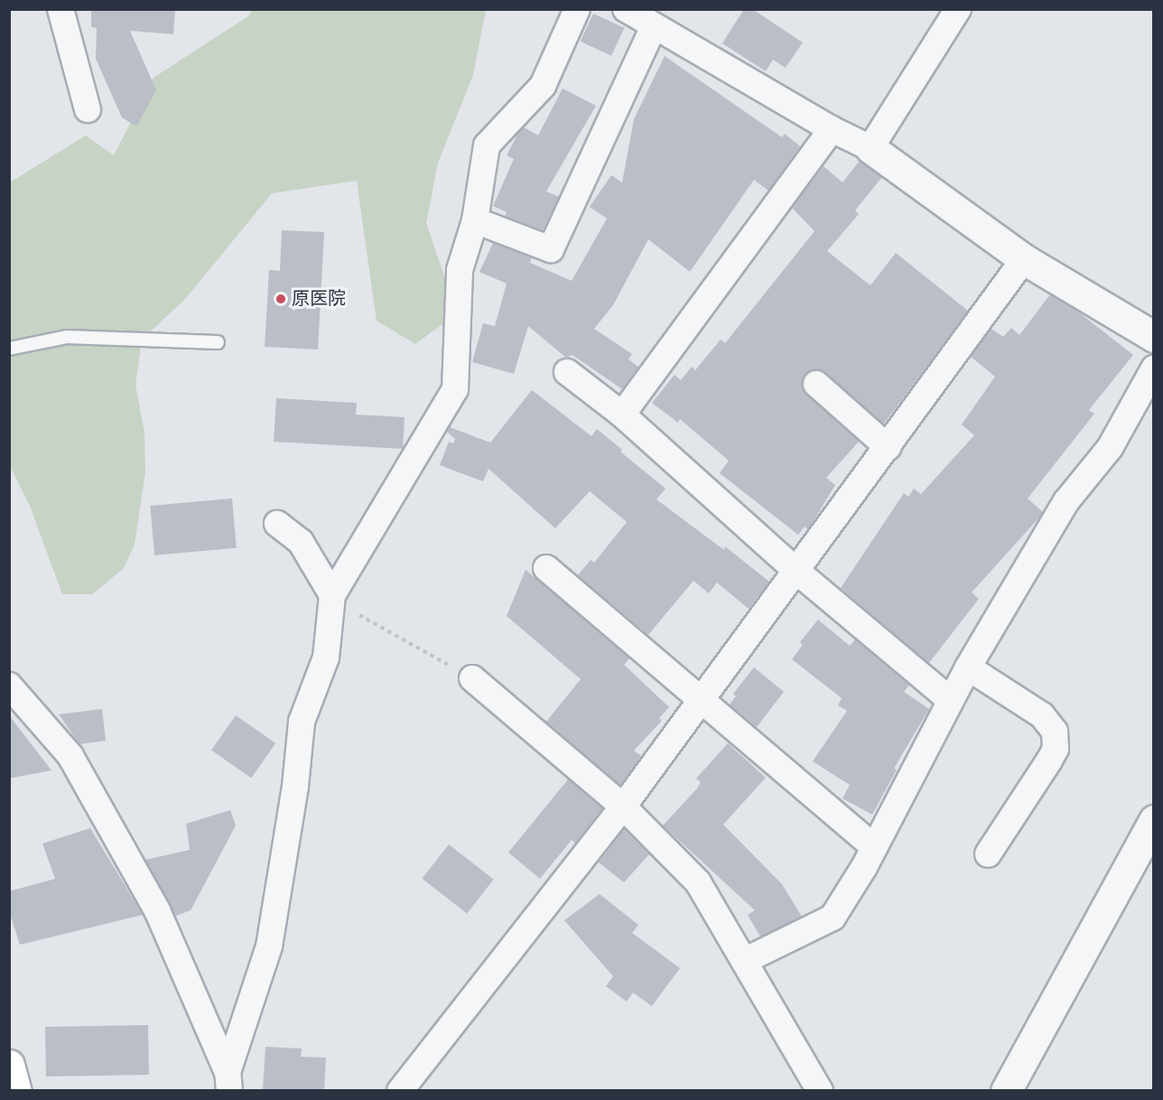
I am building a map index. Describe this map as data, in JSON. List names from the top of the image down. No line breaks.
{"places":["原医院"]}
